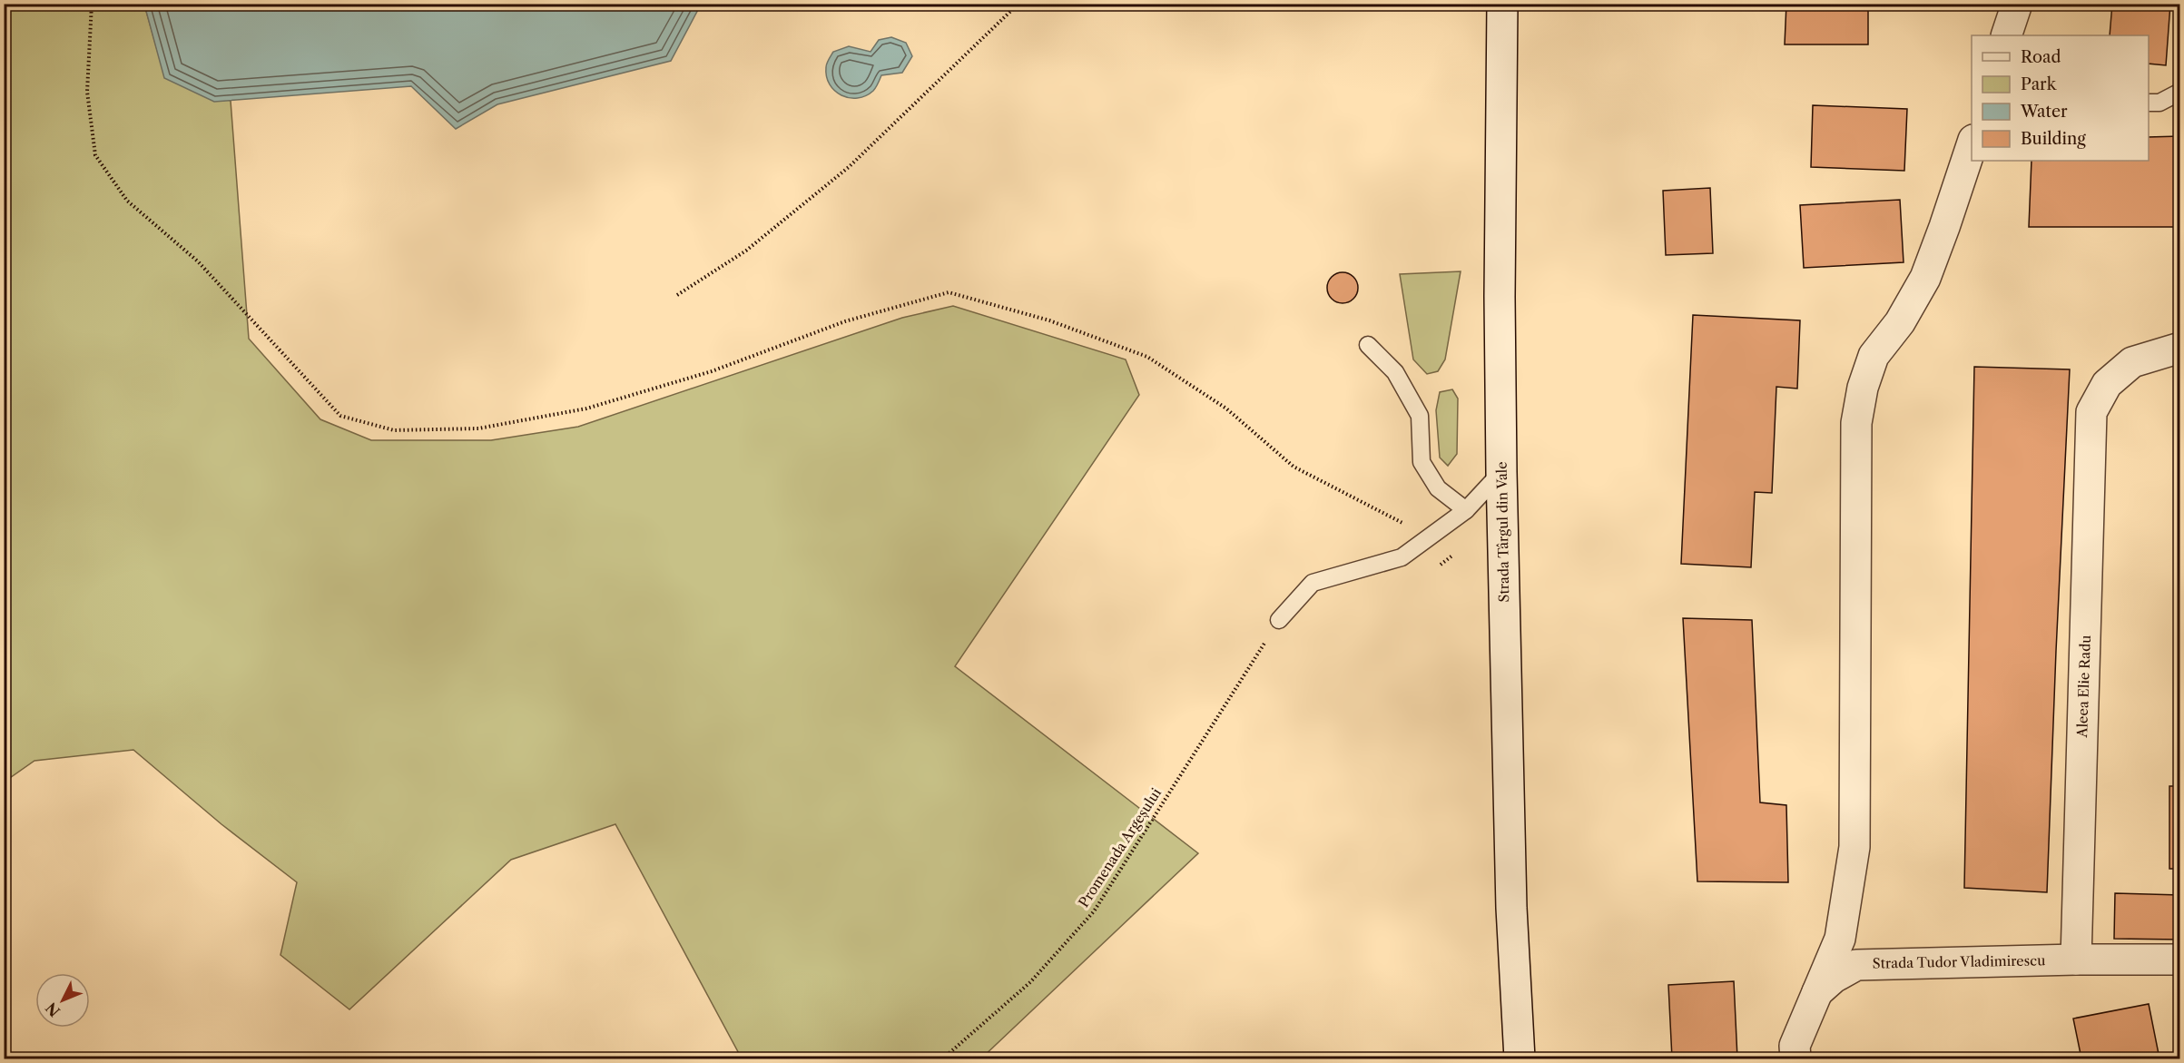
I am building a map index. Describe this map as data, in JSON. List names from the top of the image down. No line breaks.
{"streets":{"street":["Strada Târgul din Vale","Aleea Elie Radu","Strada Tudor Vladimirescu"],"path":["Promenada Argeșului"]},"crossings":[["Aleea Elie Radu","Strada Tudor Vladimirescu"]],"legend":["Road","Park","Water","Building"],"north":"bottom left"}
